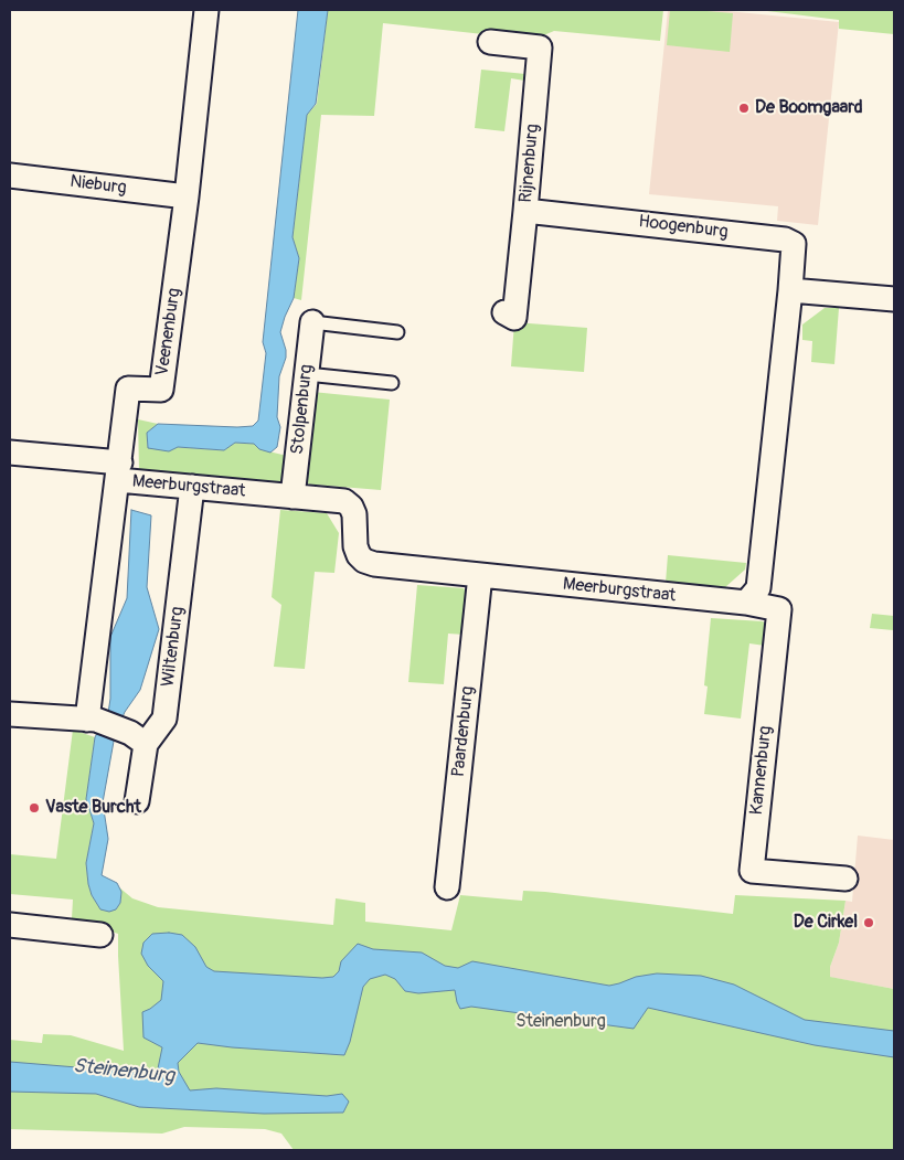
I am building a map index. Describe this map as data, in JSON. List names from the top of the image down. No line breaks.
{"streets":{"street":["Rijnenburg","Nieburg","Hoogenburg","Veenenburg","Stolpenburg","Meerburgstraat","Wiltenburg","Paardenburg","Kannenburg"]},"crossings":[["Rijnenburg","Hoogenburg"],["Nieburg","Veenenburg"],["Veenenburg","Meerburgstraat"],["Stolpenburg","Meerburgstraat"],["Meerburgstraat","Wiltenburg"],["Meerburgstraat","Paardenburg"],["Meerburgstraat","Kannenburg"]],"water":["Steinenburg"],"parks":["Steinenburg"],"places":["De Boomgaard","Vaste Burcht","De Cirkel"]}
